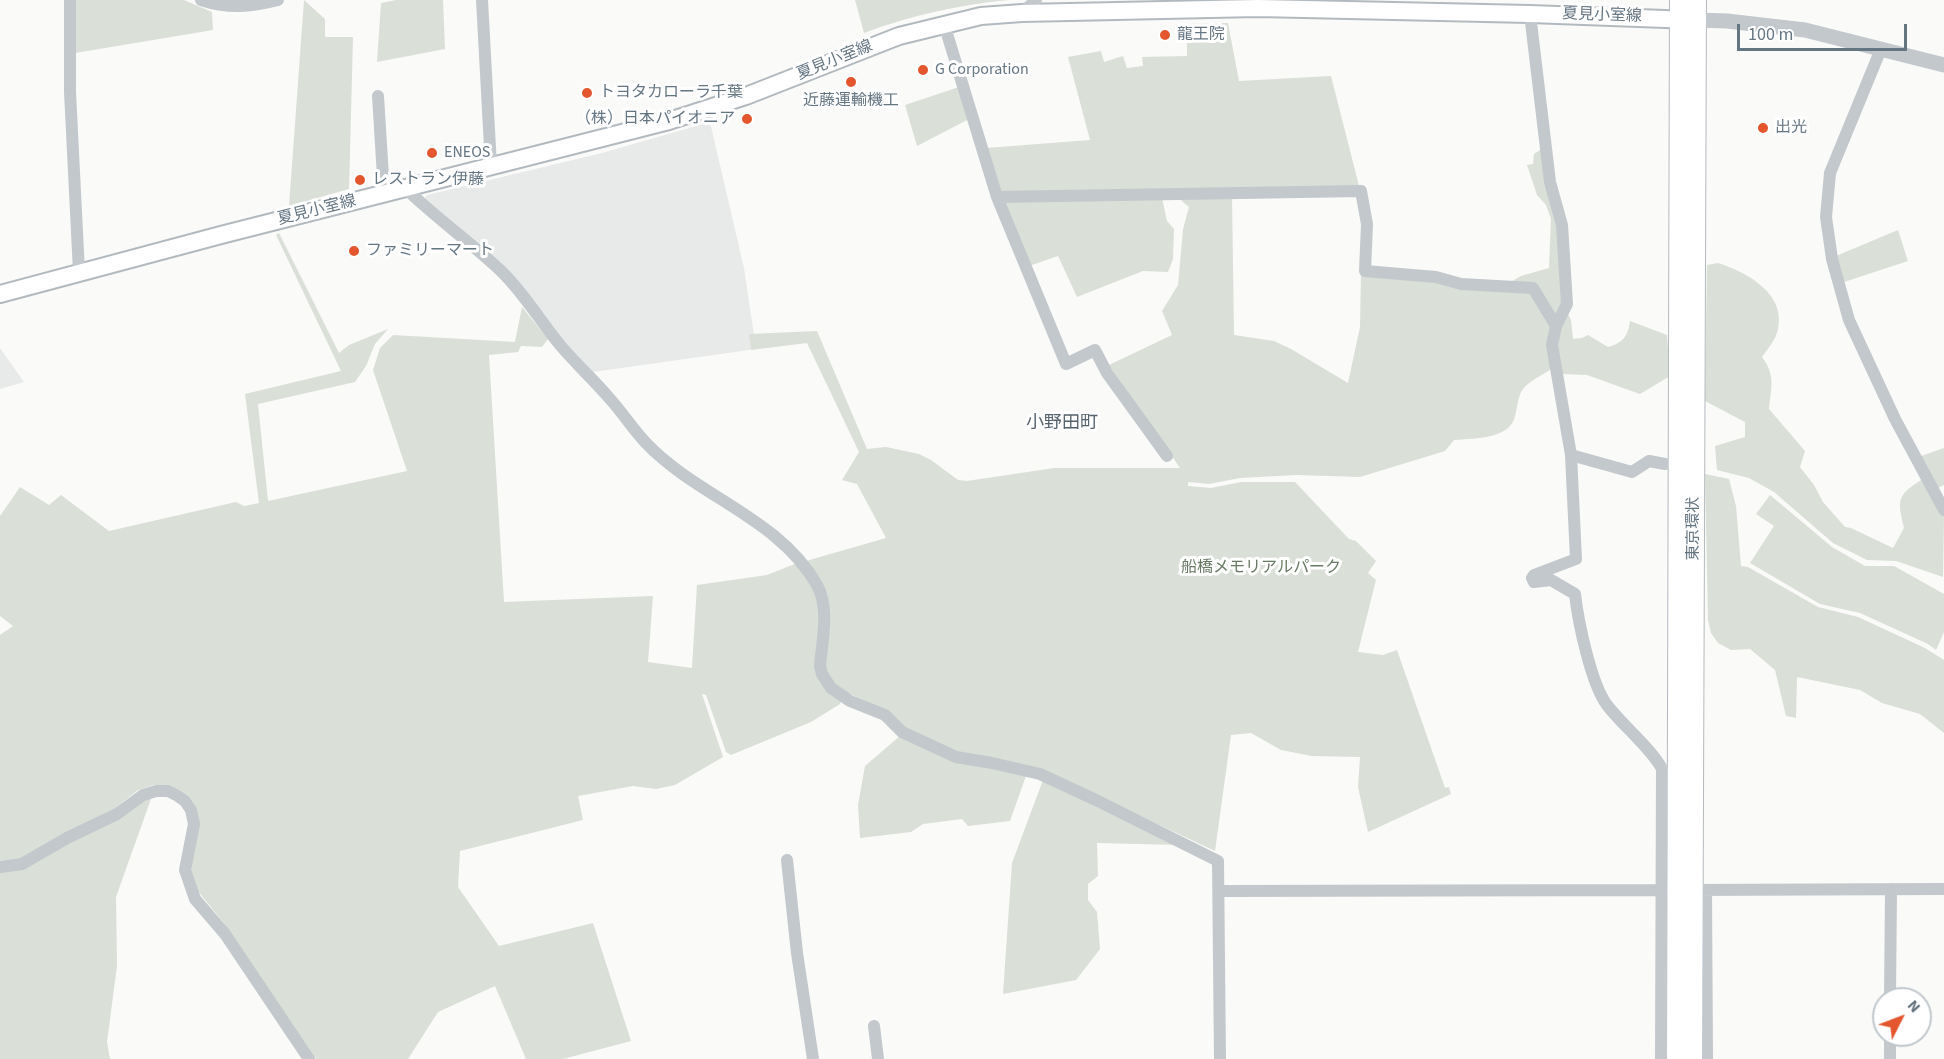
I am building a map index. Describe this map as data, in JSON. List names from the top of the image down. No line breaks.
{"streets":{"highway":["東京環状"],"main road":["夏見小室線"]},"crossings":[["夏見小室線","東京環状"]],"districts":["小野田町"],"parks":["船橋メモリアルパーク"],"places":["龍王院","G Corporation","近藤運輸機工","トヨタカローラ千葉","（株）日本パイオニア","出光","ENEOS","レストラン伊藤","ファミリーマート"],"scale_bar":"100 m","north":"top right"}
